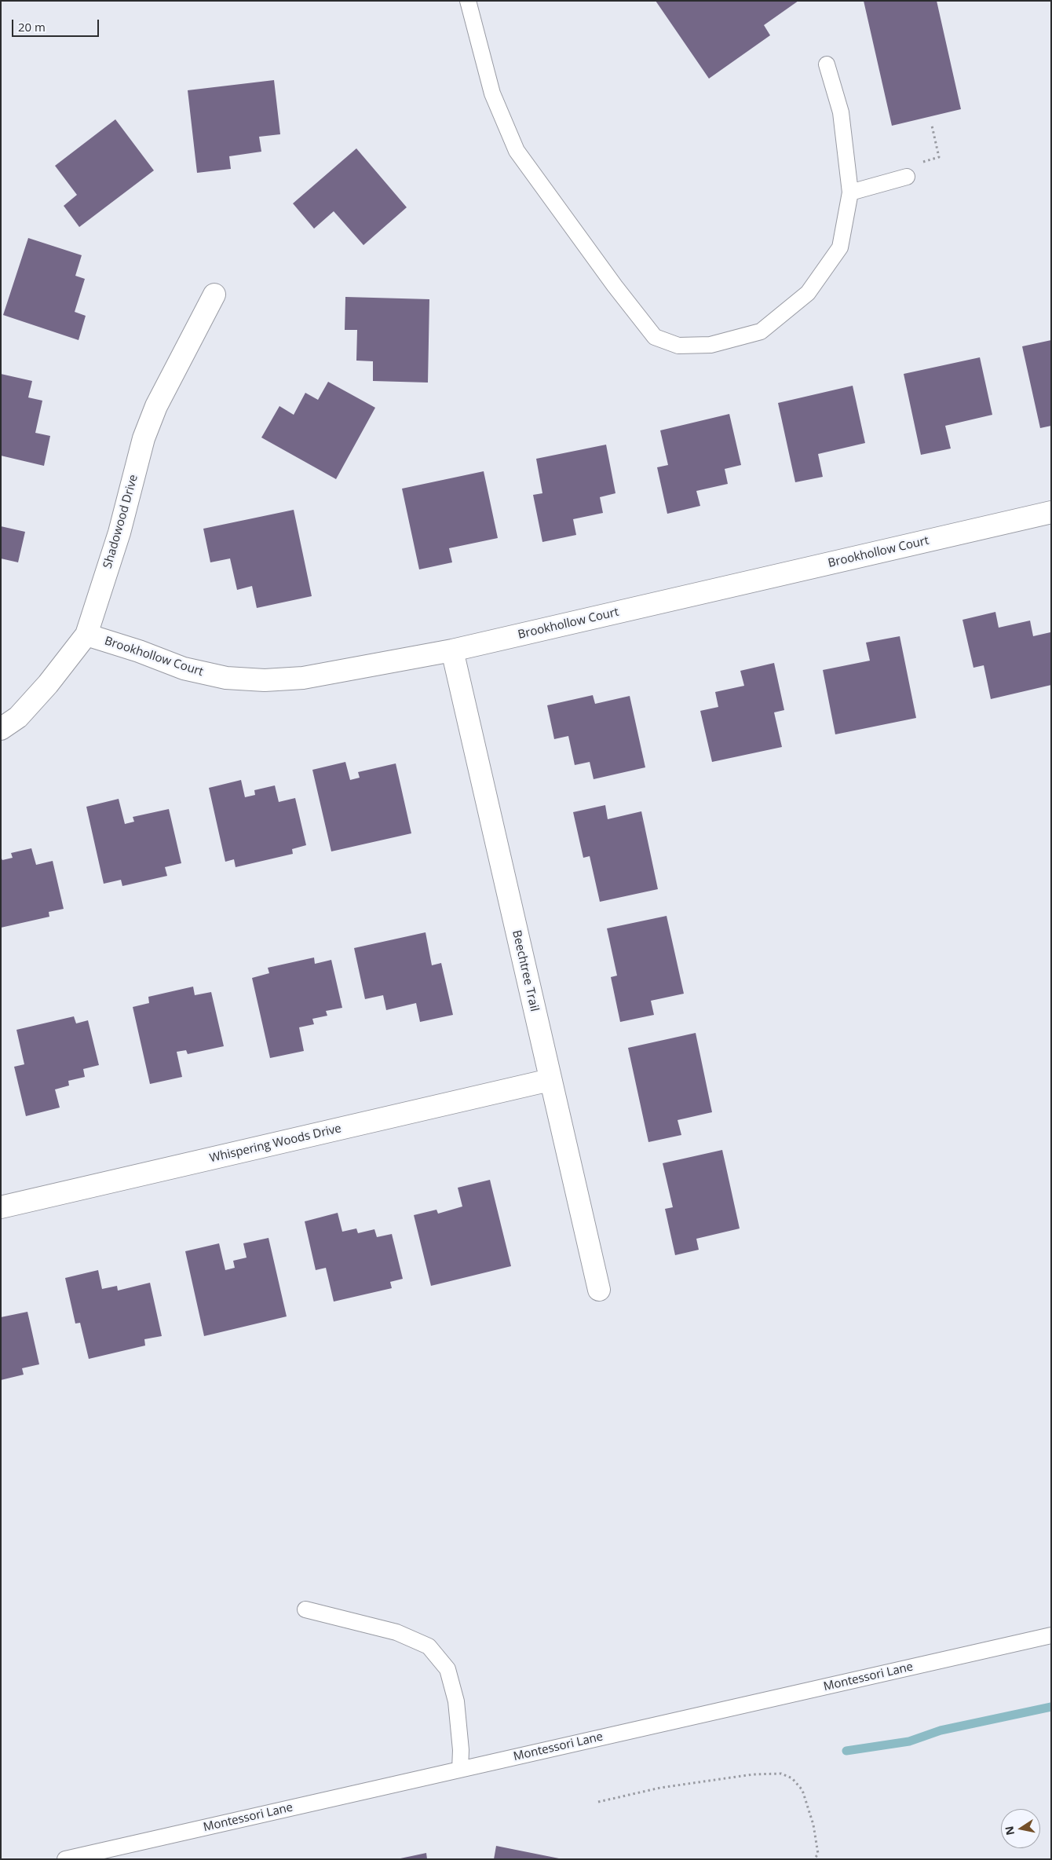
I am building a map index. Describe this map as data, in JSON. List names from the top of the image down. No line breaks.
{"streets":{"street":["Shadowood Drive","Brookhollow Court","Beechtree Trail","Whispering Woods Drive"],"lane":["Montessori Lane"]},"crossings":[["Shadowood Drive","Brookhollow Court"],["Brookhollow Court","Beechtree Trail"],["Beechtree Trail","Whispering Woods Drive"]],"scale_bar":"20 m","north":"left"}
